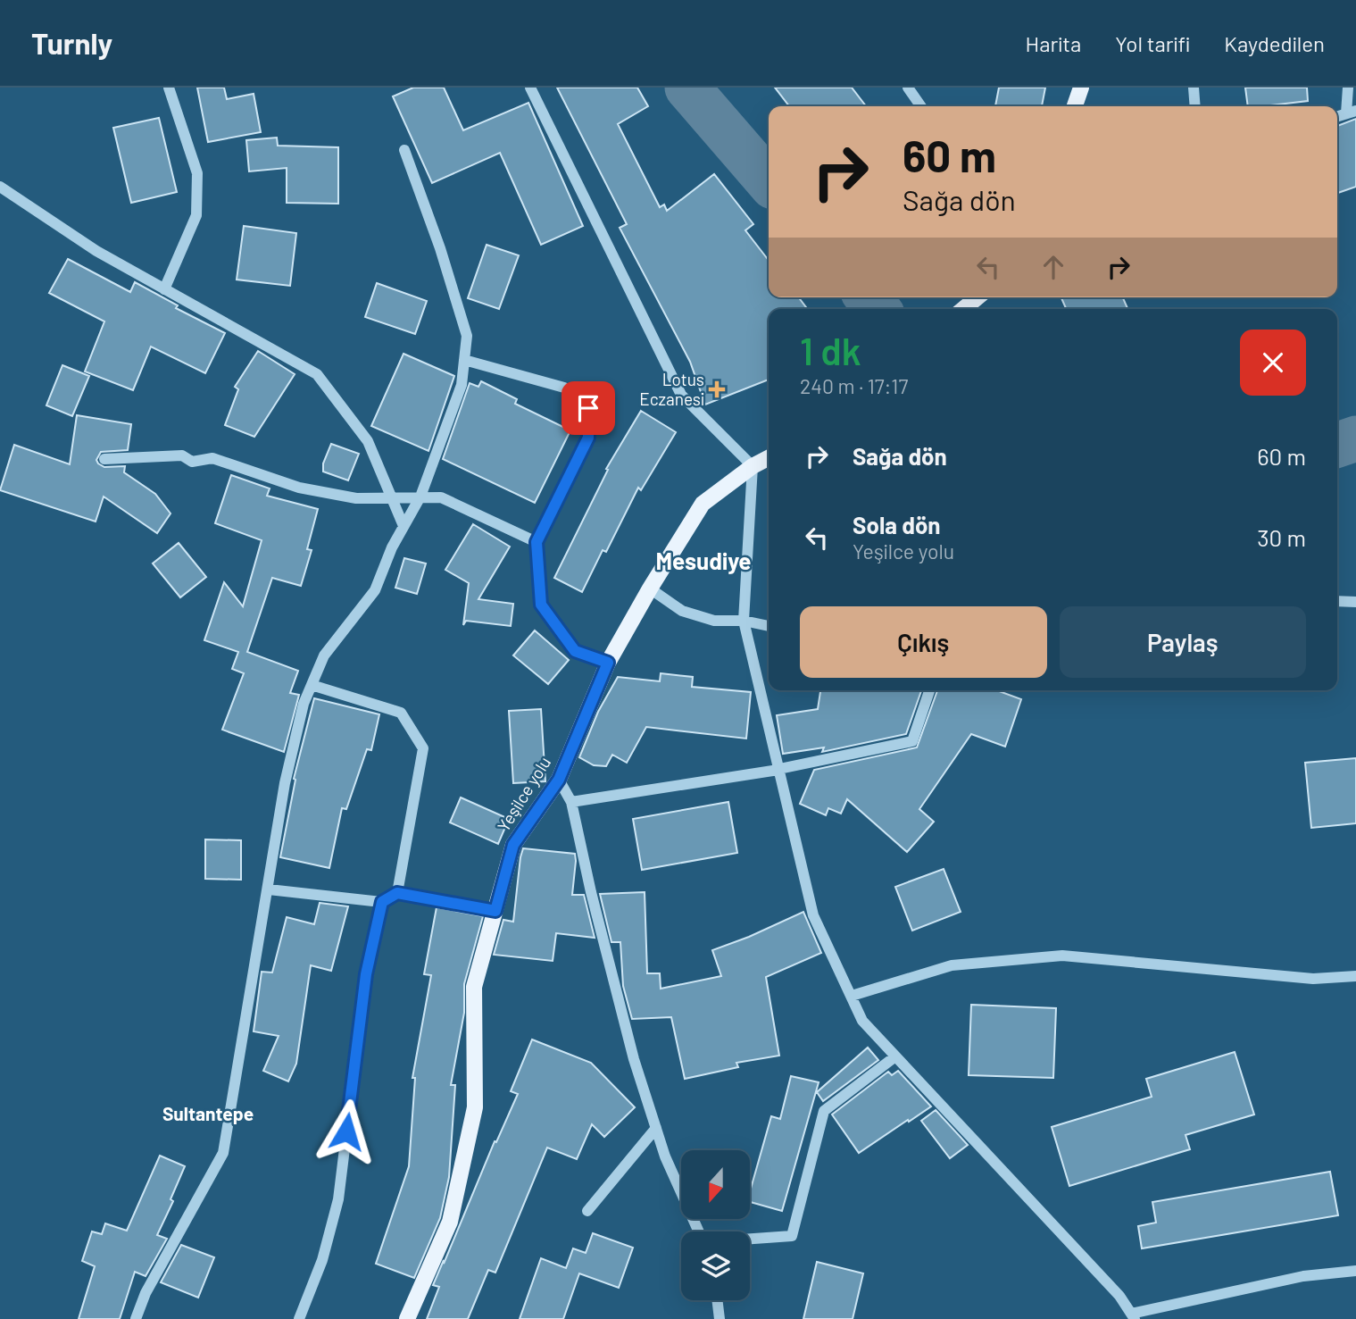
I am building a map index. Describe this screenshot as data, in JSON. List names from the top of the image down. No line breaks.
{"streets":{"main road":["Yeşilce yolu"]},"districts":["Mesudiye","Sultantepe"],"places":{"health":["Lotus Eczanesi"]},"north":"bottom","page":{"header":"Turnly","nav":["Harita","Yol tarifi","Kaydedilen"],"turn":["60 m","Sağa dön"],"heading":["1 dk","240 m · 17:17"],"list":[{"name":"Sağa dön","value":"60 m"},{"name":"Sola dön","note":"Yeşilce yolu","value":"30 m"}],"buttons":["Çıkış","Paylaş"]}}
